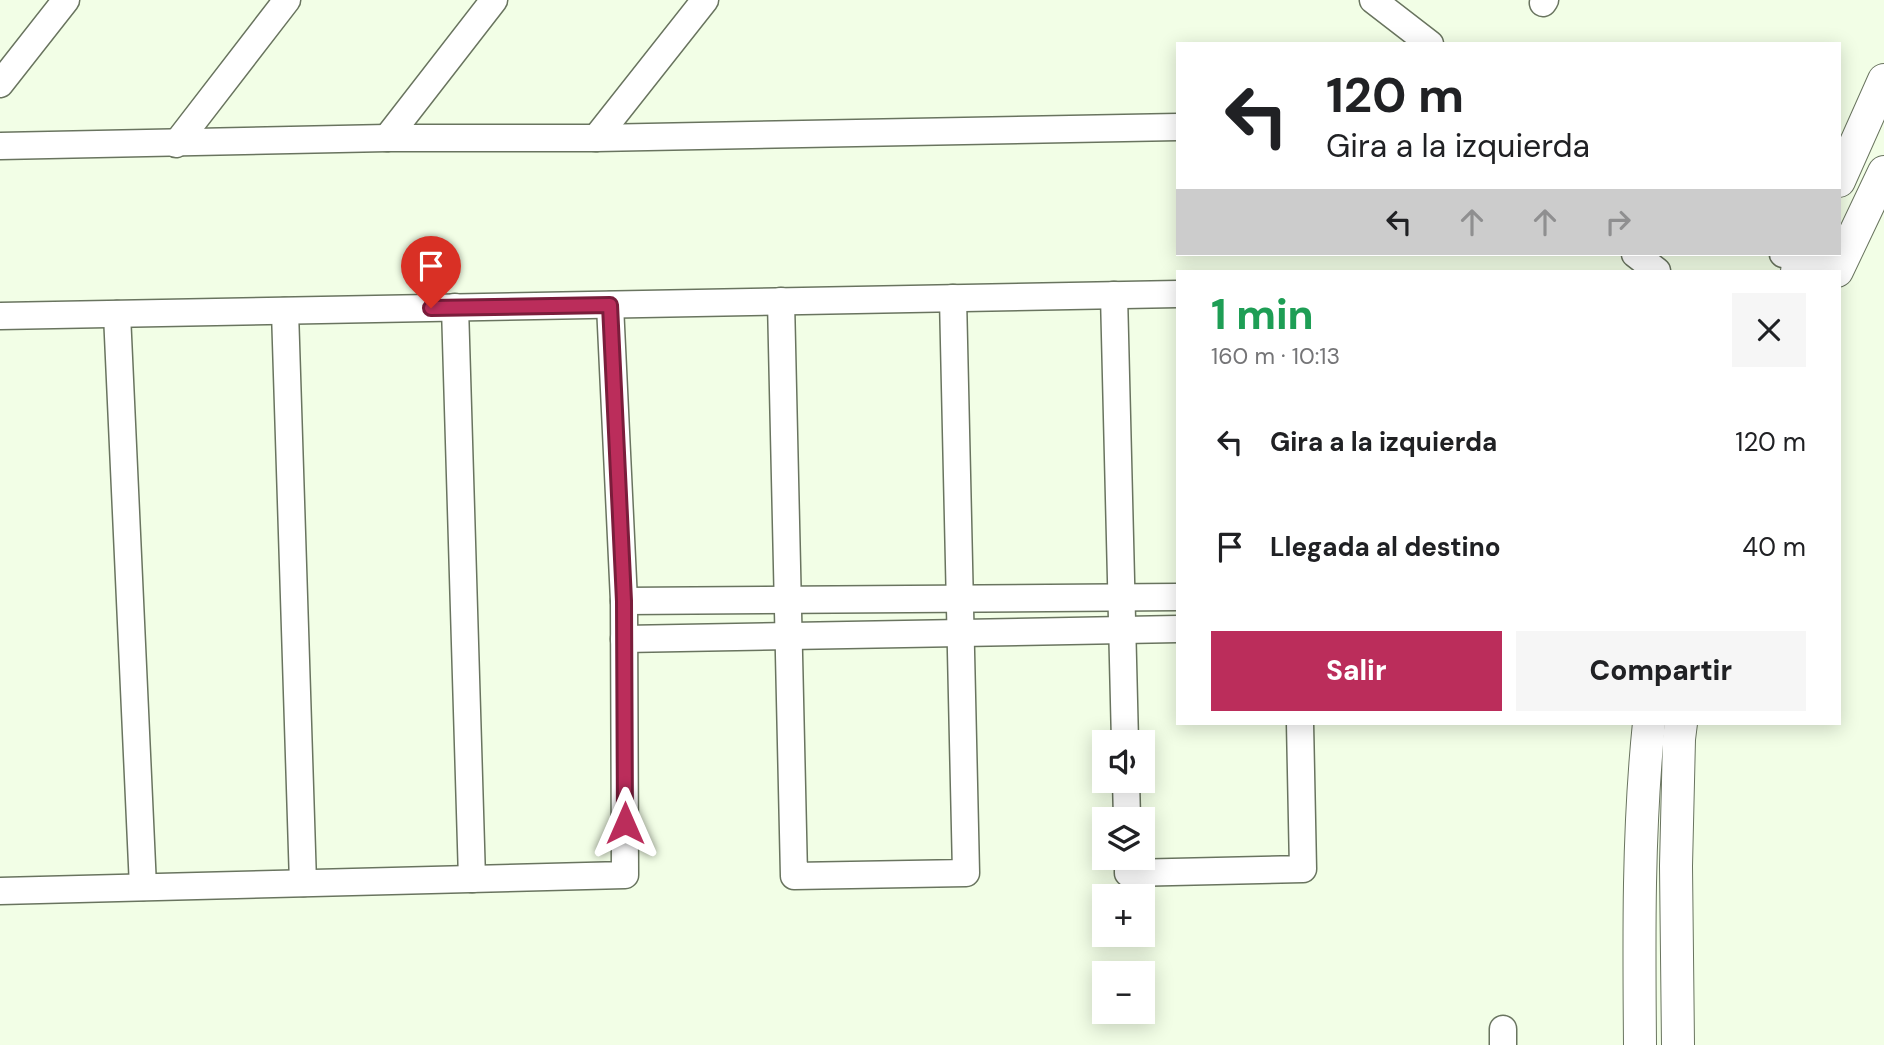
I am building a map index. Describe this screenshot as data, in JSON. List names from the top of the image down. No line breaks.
{"page":{"turn":["120 m","Gira a la izquierda"],"heading":["1 min","160 m · 10:13"],"list":[{"name":"Gira a la izquierda","value":"120 m"},{"name":"Llegada al destino","value":"40 m"}],"buttons":["Salir","Compartir"],"map_buttons":["+","−"]}}
